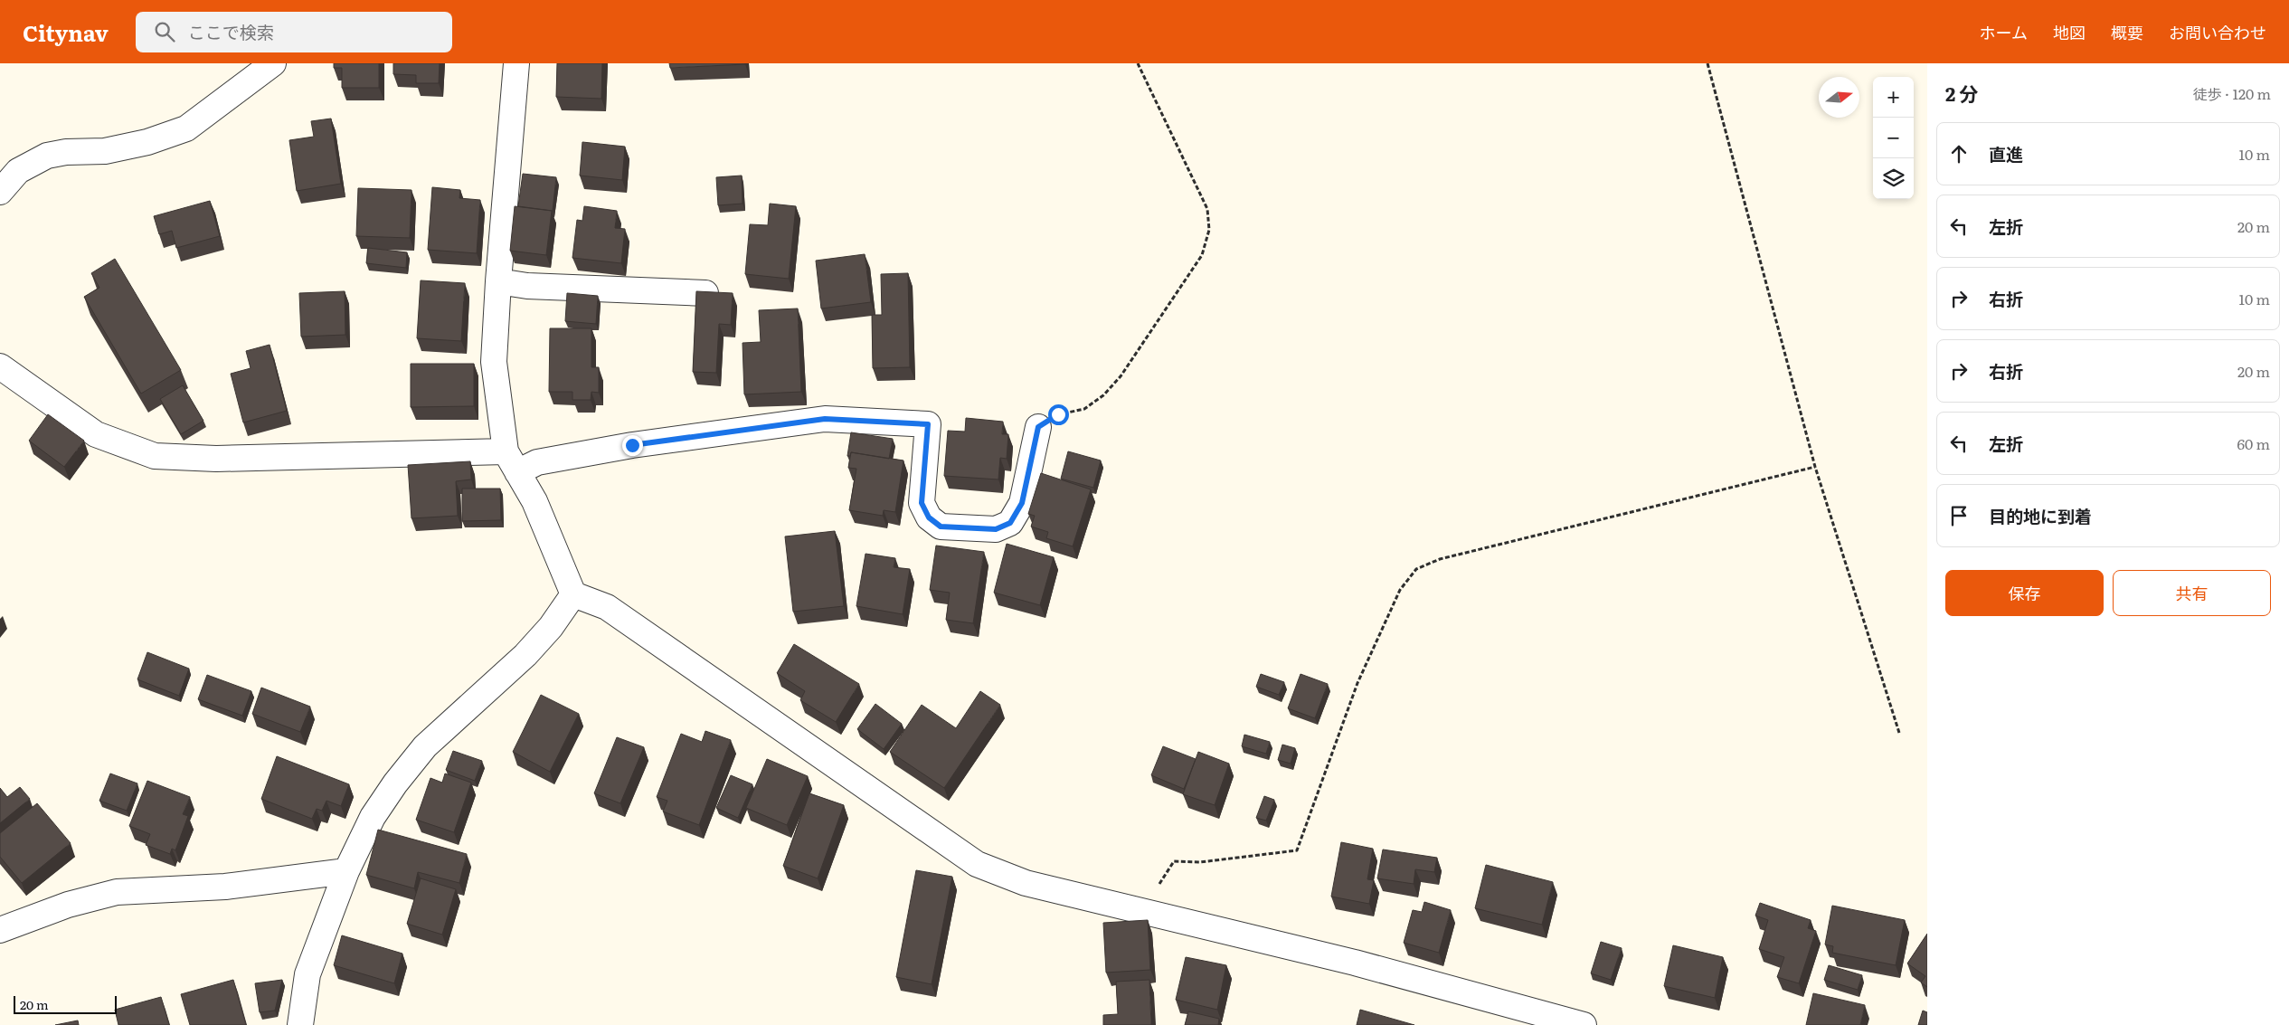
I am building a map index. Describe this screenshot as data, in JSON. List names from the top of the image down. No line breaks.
{"scale_bar":"20 m","north":"right","page":{"header":"Citynav","search":"ここで検索","nav":["ホーム","地図","概要","お問い合わせ"],"heading":["2 分","徒歩 · 120 m"],"map_buttons":["+","−"],"list":[["直進","10 m"],["左折","20 m"],["右折","10 m"],["右折","20 m"],["左折","60 m"],"目的地に到着"],"buttons":["保存","共有"],"scale":"20 m"}}
